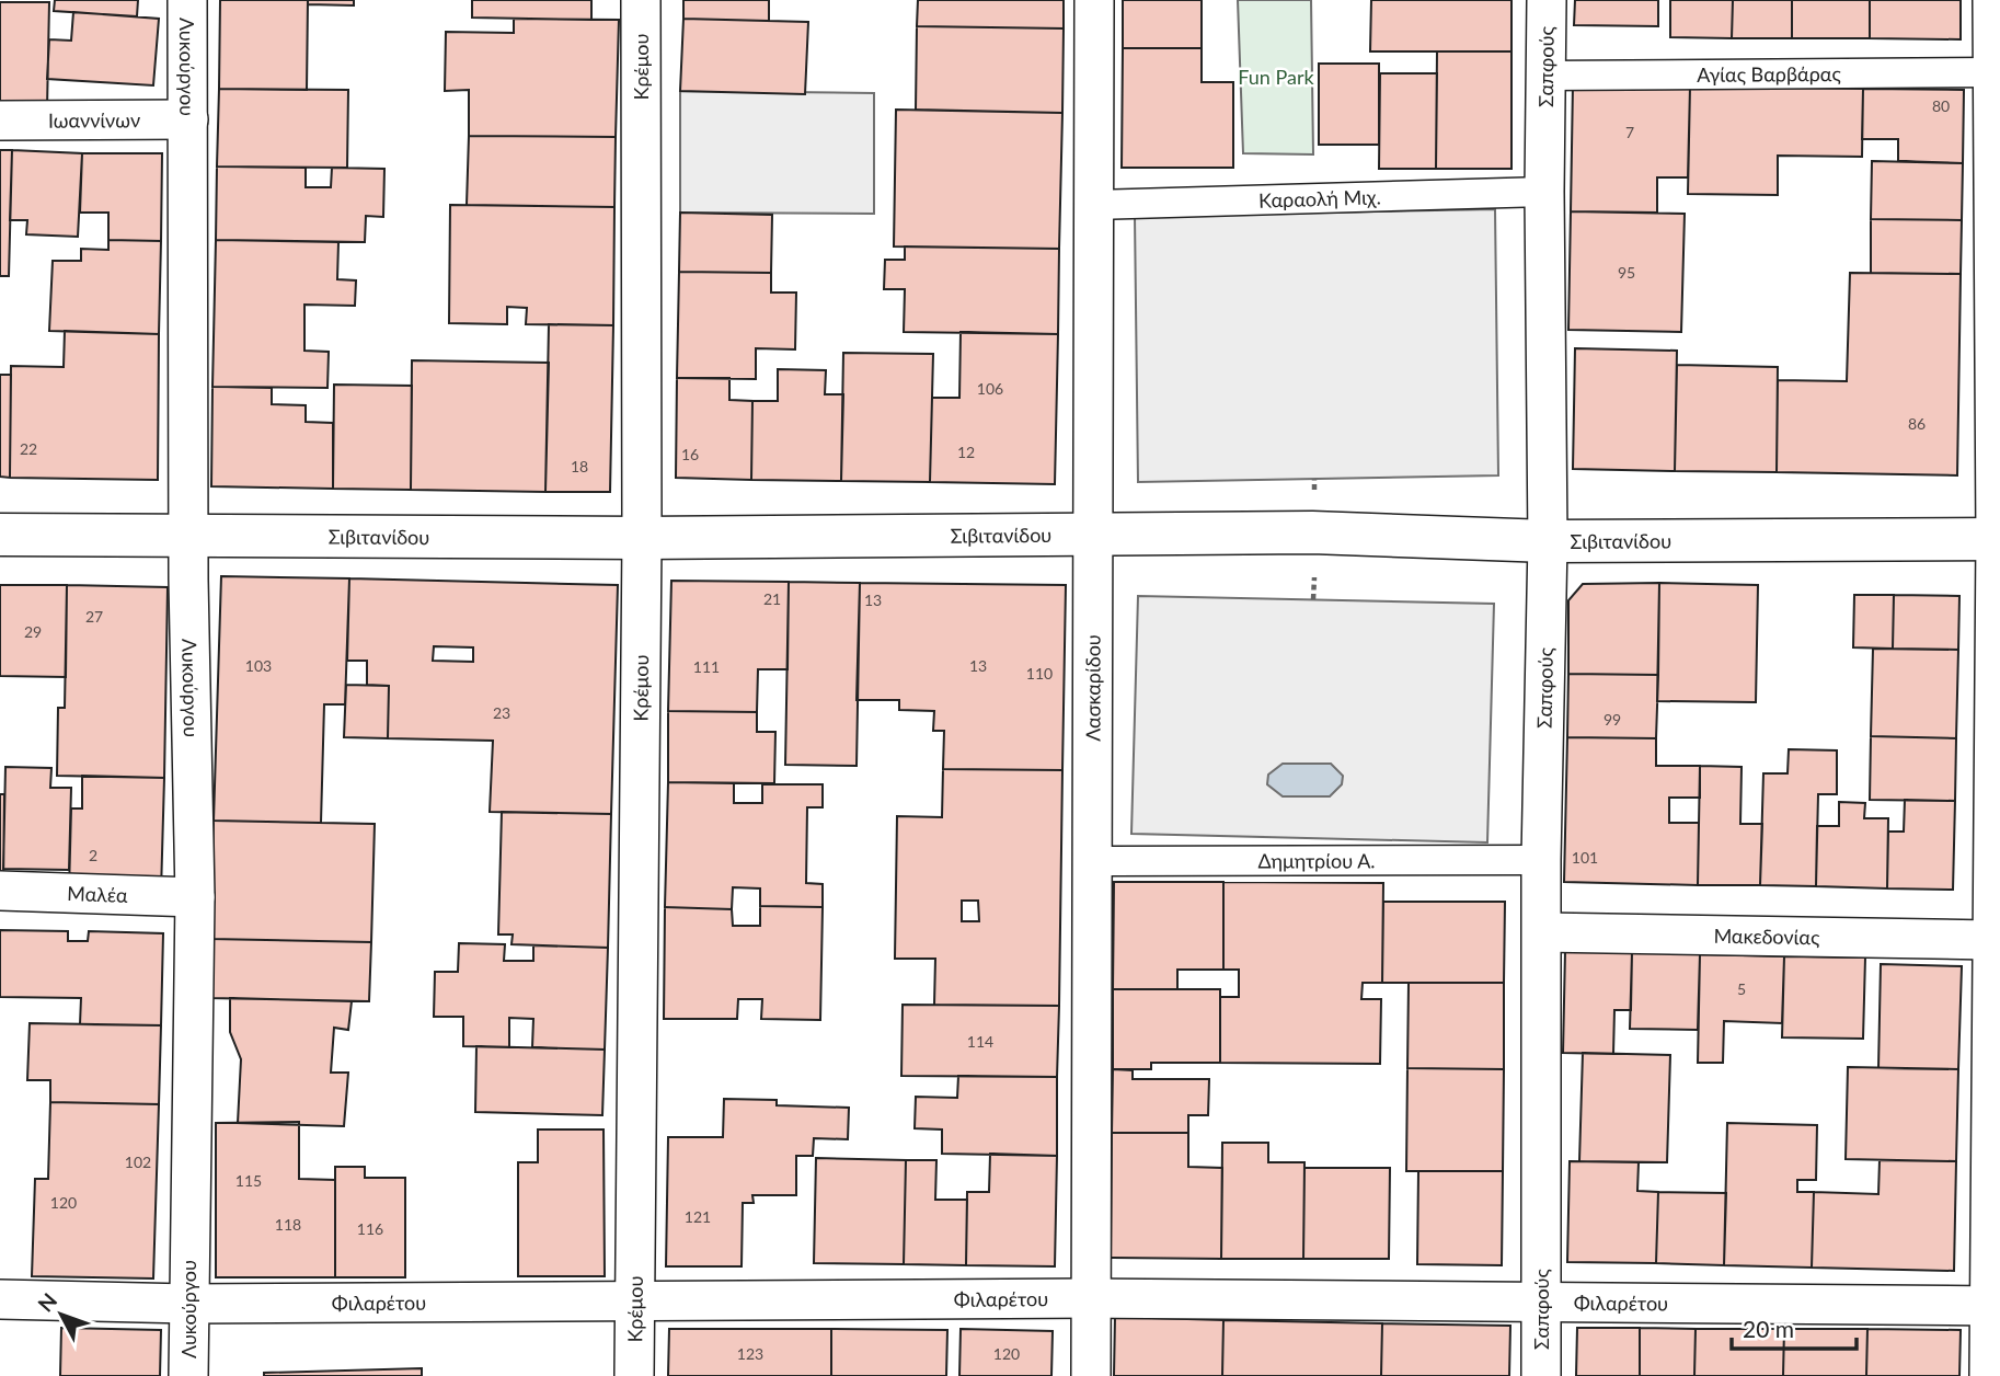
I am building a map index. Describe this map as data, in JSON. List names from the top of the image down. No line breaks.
{"streets":{"main road":["Σιβιτανίδου"],"street":["Λυκούργου","Κρέμου","Σαπφούς","Αγίας Βαρβάρας","Ιωαννίνων","Καραολή Μιχ.","Λασκαρίδου","Δημητρίου Α.","Μαλέα","Μακεδονίας","Φιλαρέτου"]},"crossings":[["Λυκούργου","Ιωαννίνων"],["Λυκούργου","Σιβιτανίδου"],["Λυκούργου","Μαλέα"],["Λυκούργου","Φιλαρέτου"],["Κρέμου","Σιβιτανίδου"],["Κρέμου","Φιλαρέτου"],["Σαπφούς","Αγίας Βαρβάρας"],["Σαπφούς","Καραολή Μιχ."],["Σαπφούς","Σιβιτανίδου"],["Σαπφούς","Δημητρίου Α."],["Σαπφούς","Μακεδονίας"],["Σαπφούς","Φιλαρέτου"],["Καραολή Μιχ.","Λασκαρίδου"],["Σιβιτανίδου","Λασκαρίδου"],["Λασκαρίδου","Δημητρίου Α."],["Λασκαρίδου","Φιλαρέτου"]],"parks":["Fun Park"],"house_numbers":["80","7","95","106","86","22","12","16","18","21","13","27","29","103","13","111","110","23","99","2","101","5","114","102","115","120","121","118","116","123","120"],"scale_bar":"20 m","north":"top left"}
